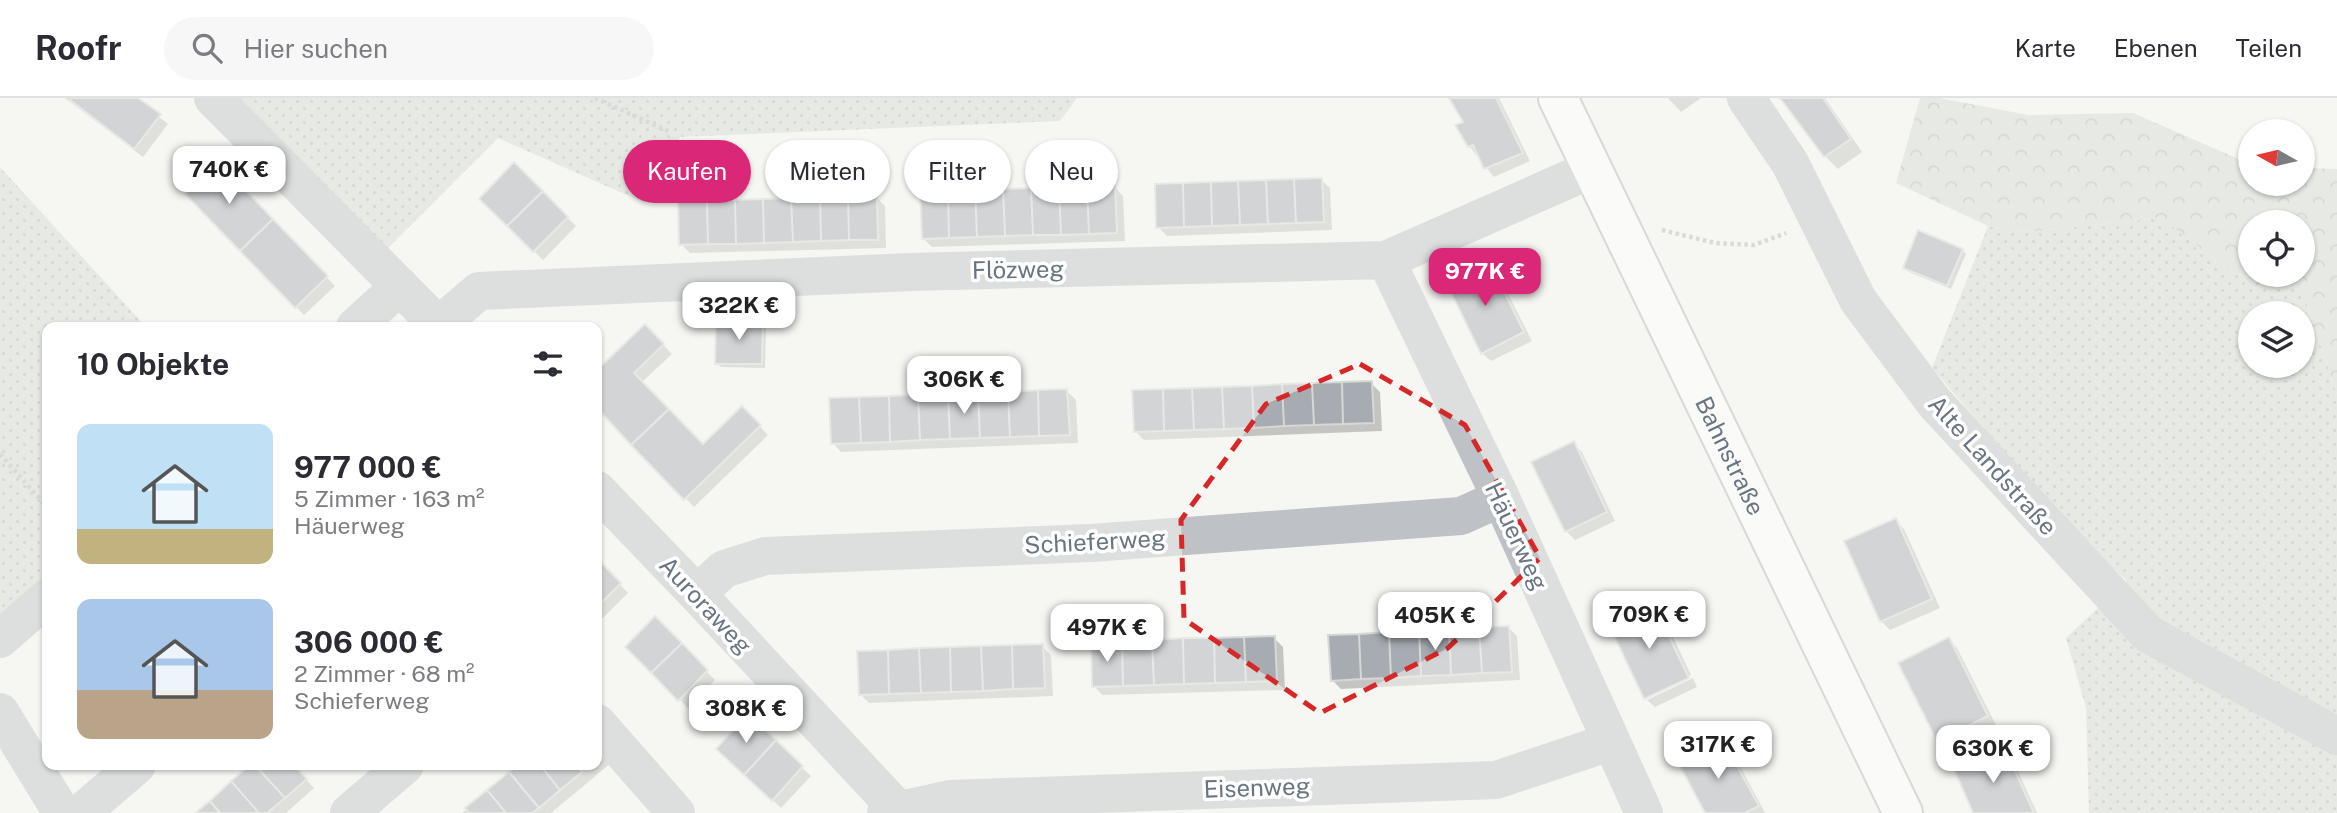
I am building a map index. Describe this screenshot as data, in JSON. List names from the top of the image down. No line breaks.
{"streets":{"main road":["Bahnstraße"],"street":["Flözweg","Alte Landstraße","Häuerweg","Schieferweg","Auroraweg","Eisenweg"]},"crossings":[["Flözweg","Bahnstraße"],["Flözweg","Häuerweg"],["Häuerweg","Schieferweg"],["Häuerweg","Eisenweg"],["Schieferweg","Auroraweg"],["Auroraweg","Eisenweg"]],"north":"left","page":{"header":"Roofr","search":"Hier suchen","nav":["Karte","Ebenen","Teilen"],"chip":["Kaufen","Mieten","Filter","Neu"],"price":["740K €","977K €","322K €","306K €","709K €","405K €","497K €","308K €","317K €","630K €"],"heading":"10 Objekte","list":[{"name":"977 000 €","note":"5 Zimmer · 163 m² · Häuerweg"},{"name":"306 000 €","note":"2 Zimmer · 68 m² · Schieferweg"}]}}
